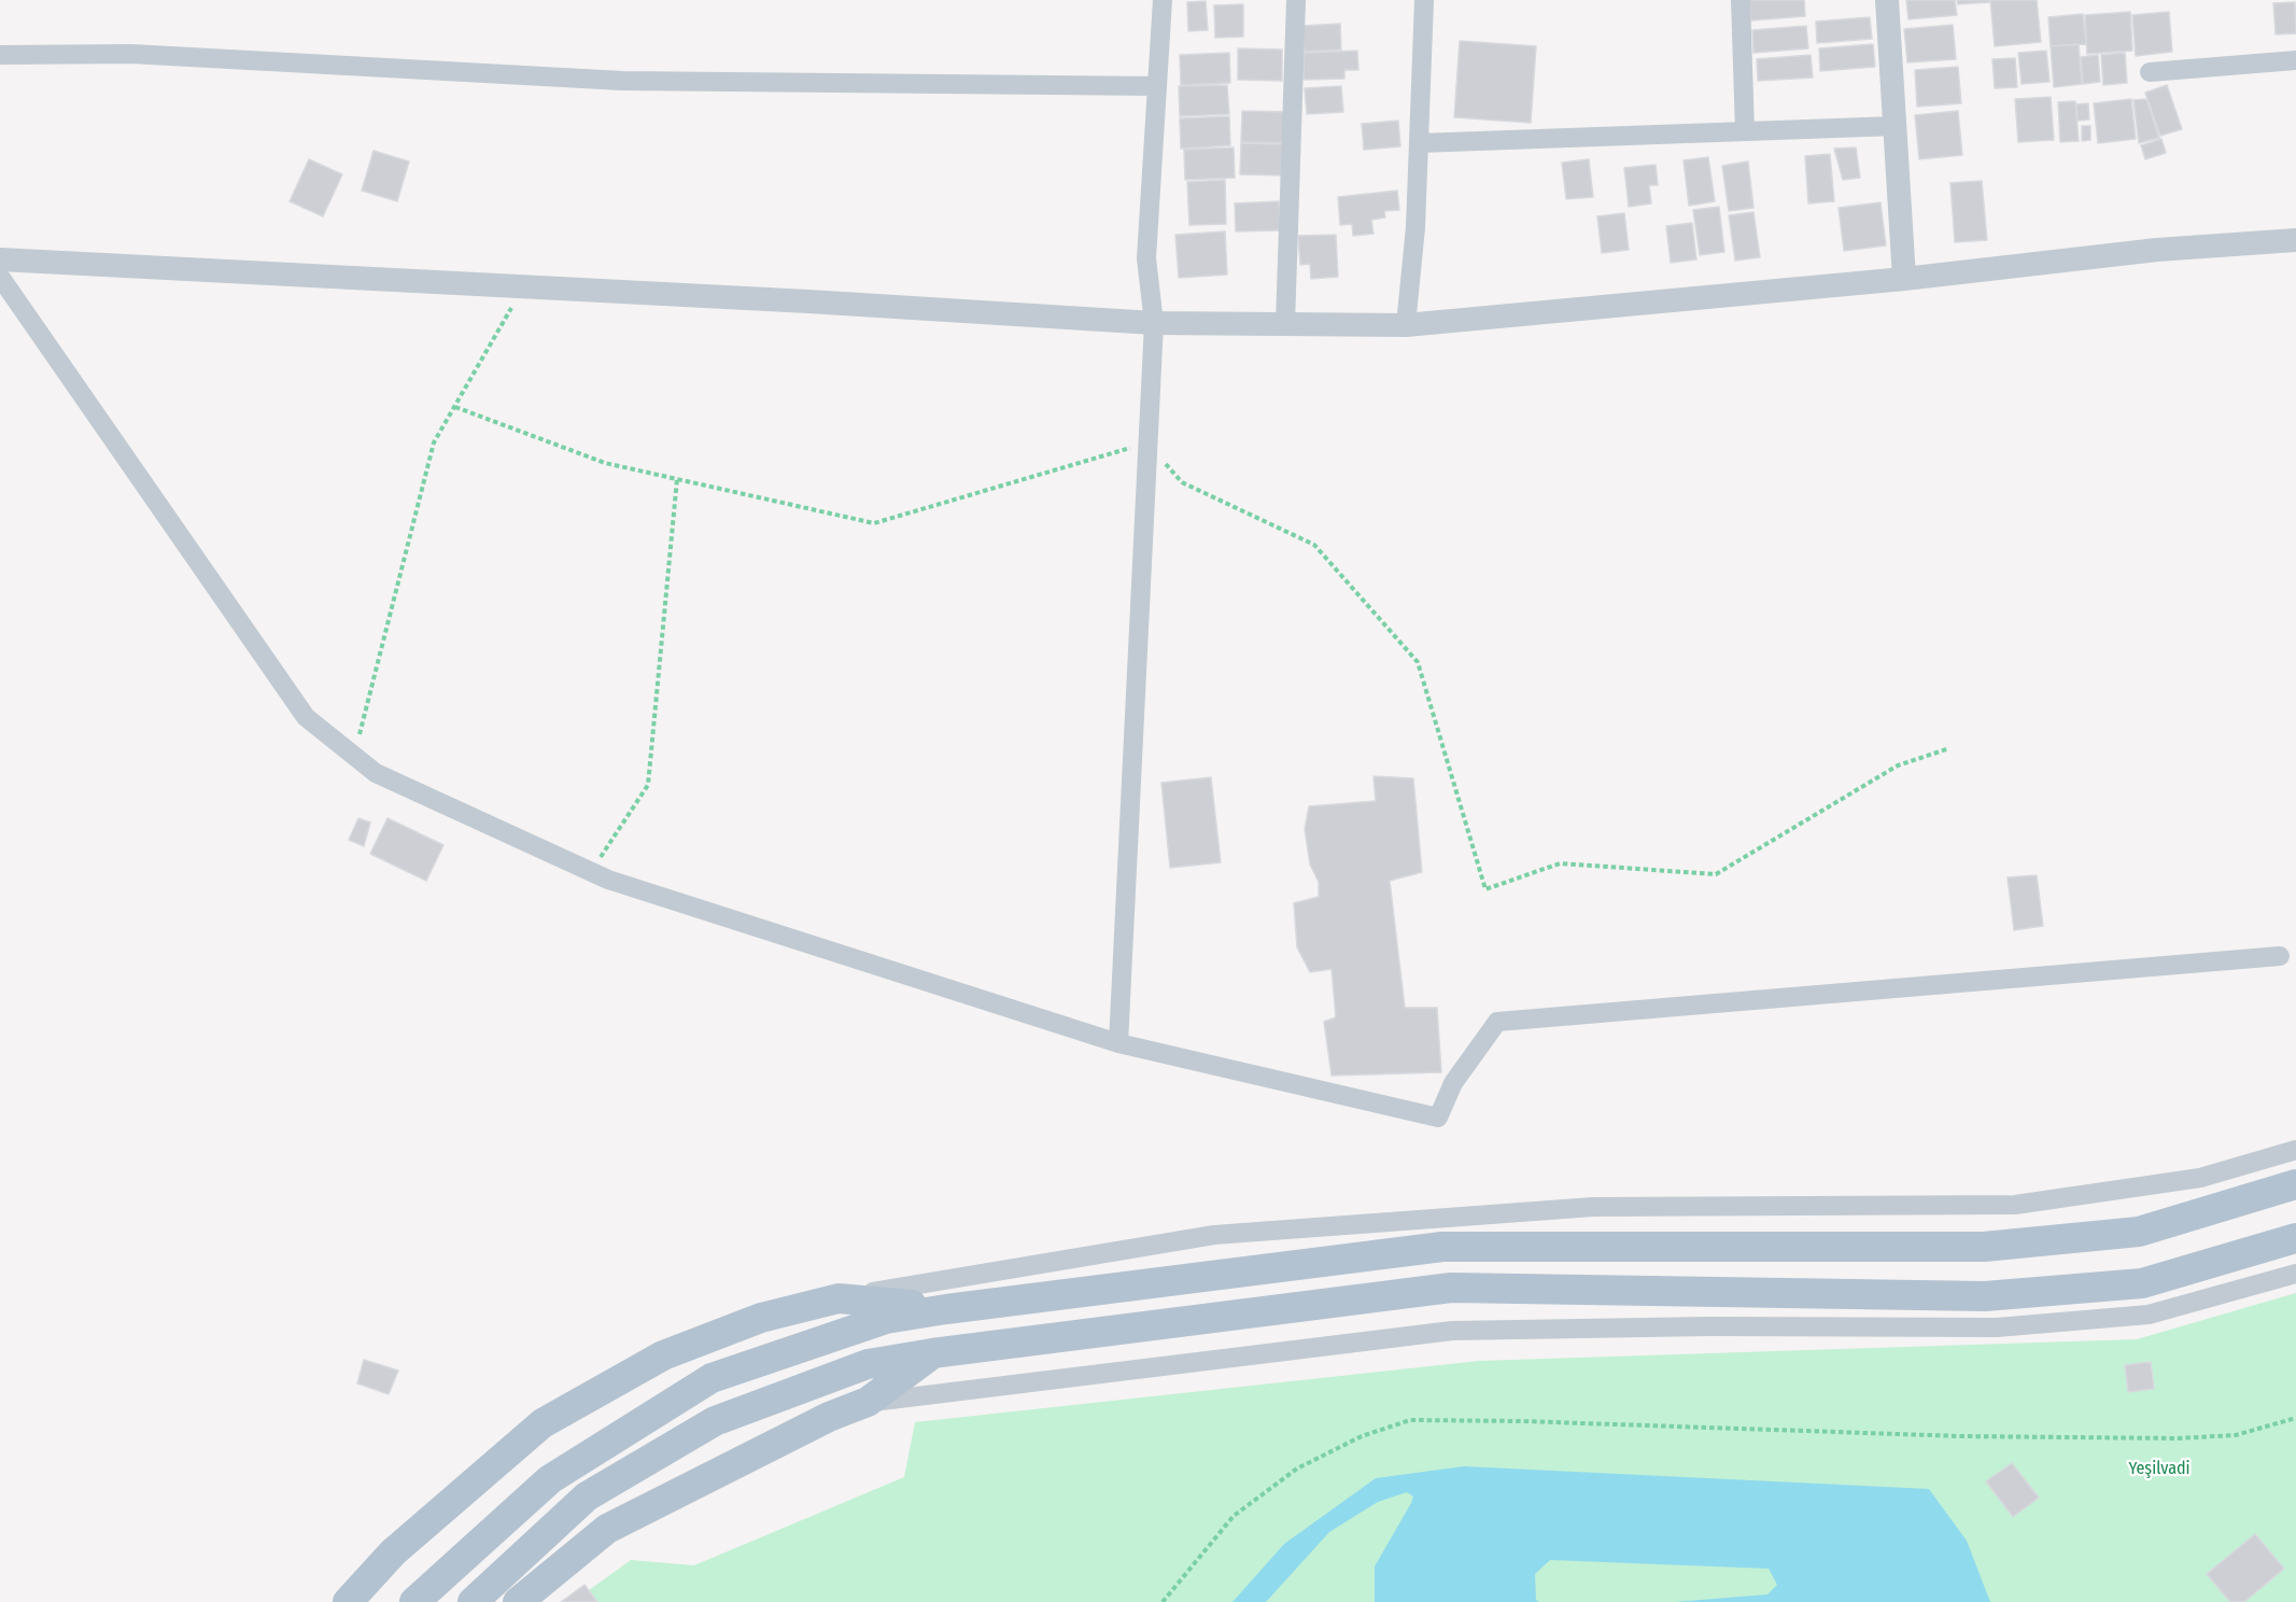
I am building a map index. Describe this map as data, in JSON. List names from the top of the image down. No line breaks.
{"parks":["Yeşilvadi"]}
